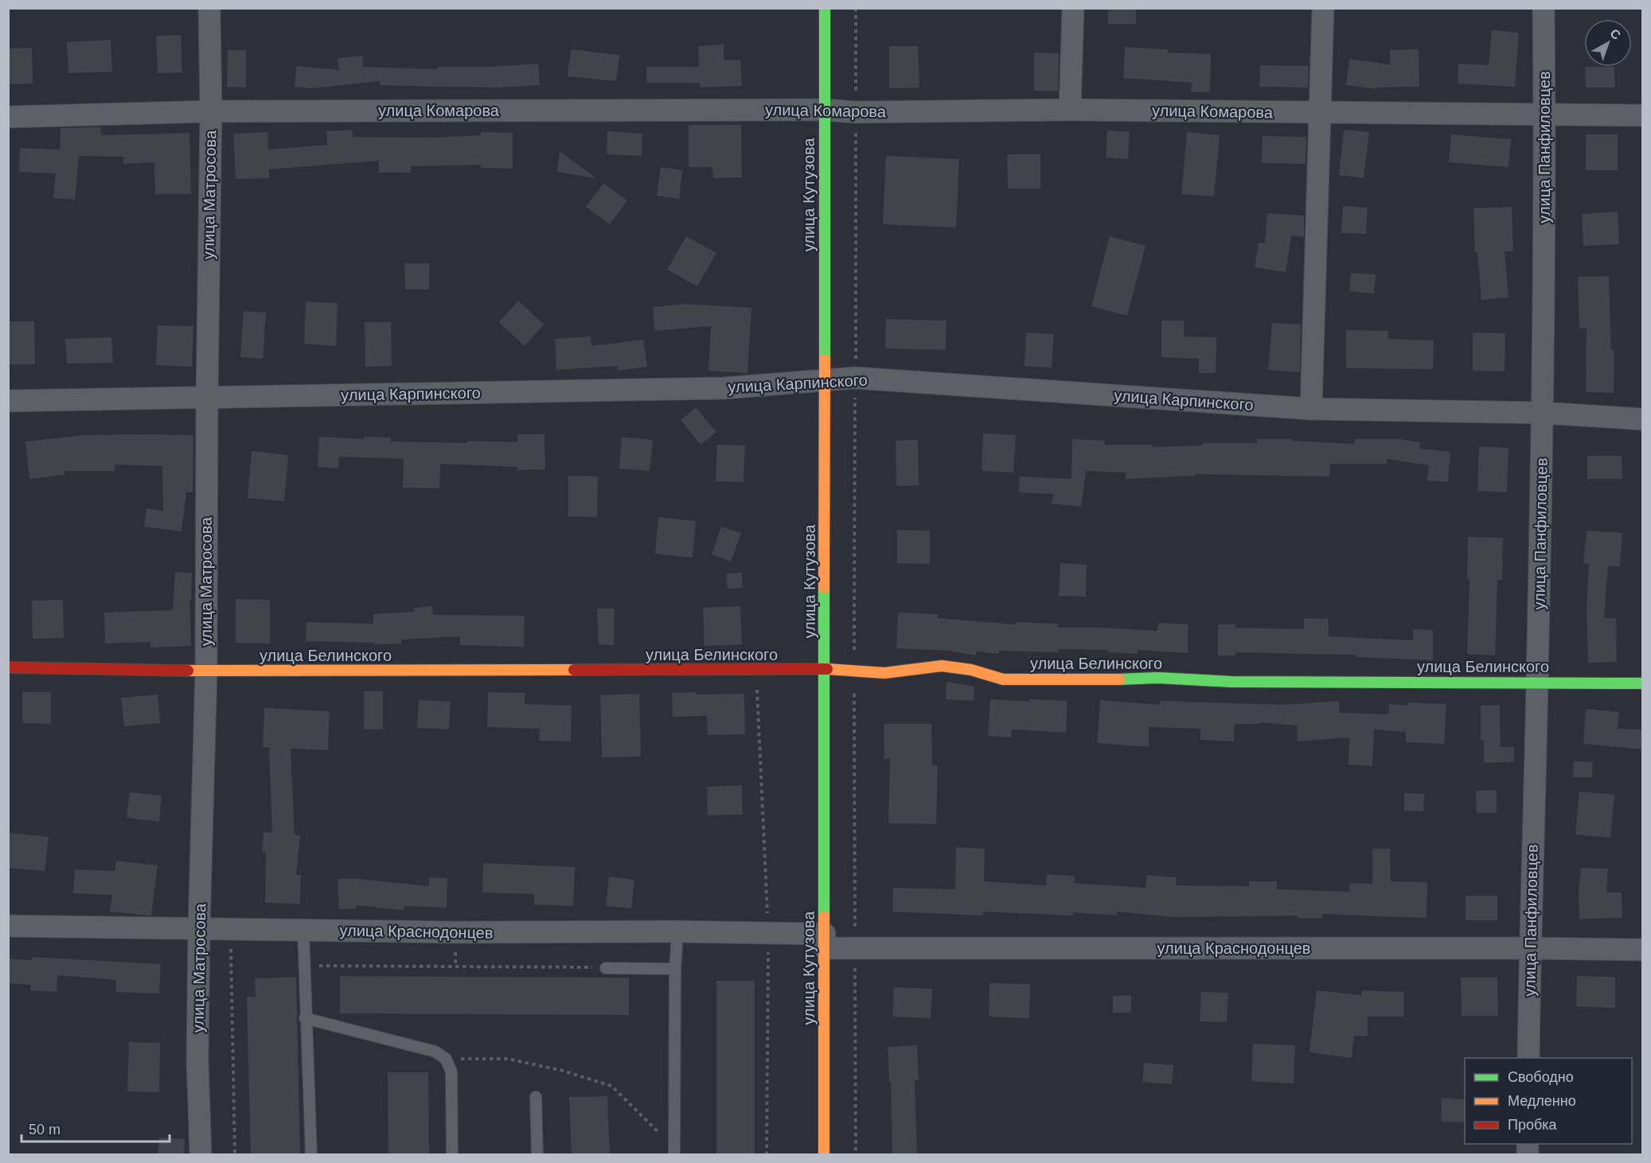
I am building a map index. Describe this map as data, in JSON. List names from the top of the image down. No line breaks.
{"streets":{"street":["улица Комарова","улица Панфиловцев","улица Матросова","улица Кутузова","улица Карпинского","улица Белинского","улица Краснодонцев"]},"crossings":[["улица Комарова","улица Панфиловцев"],["улица Комарова","улица Матросова"],["улица Комарова","улица Кутузова"],["улица Панфиловцев","улица Карпинского"],["улица Панфиловцев","улица Белинского"],["улица Панфиловцев","улица Краснодонцев"],["улица Матросова","улица Карпинского"],["улица Матросова","улица Белинского"],["улица Матросова","улица Краснодонцев"],["улица Кутузова","улица Карпинского"],["улица Кутузова","улица Белинского"],["улица Кутузова","улица Краснодонцев"]],"legend":["Свободно","Медленно","Пробка"],"scale_bar":"50 m","north":"top right"}
